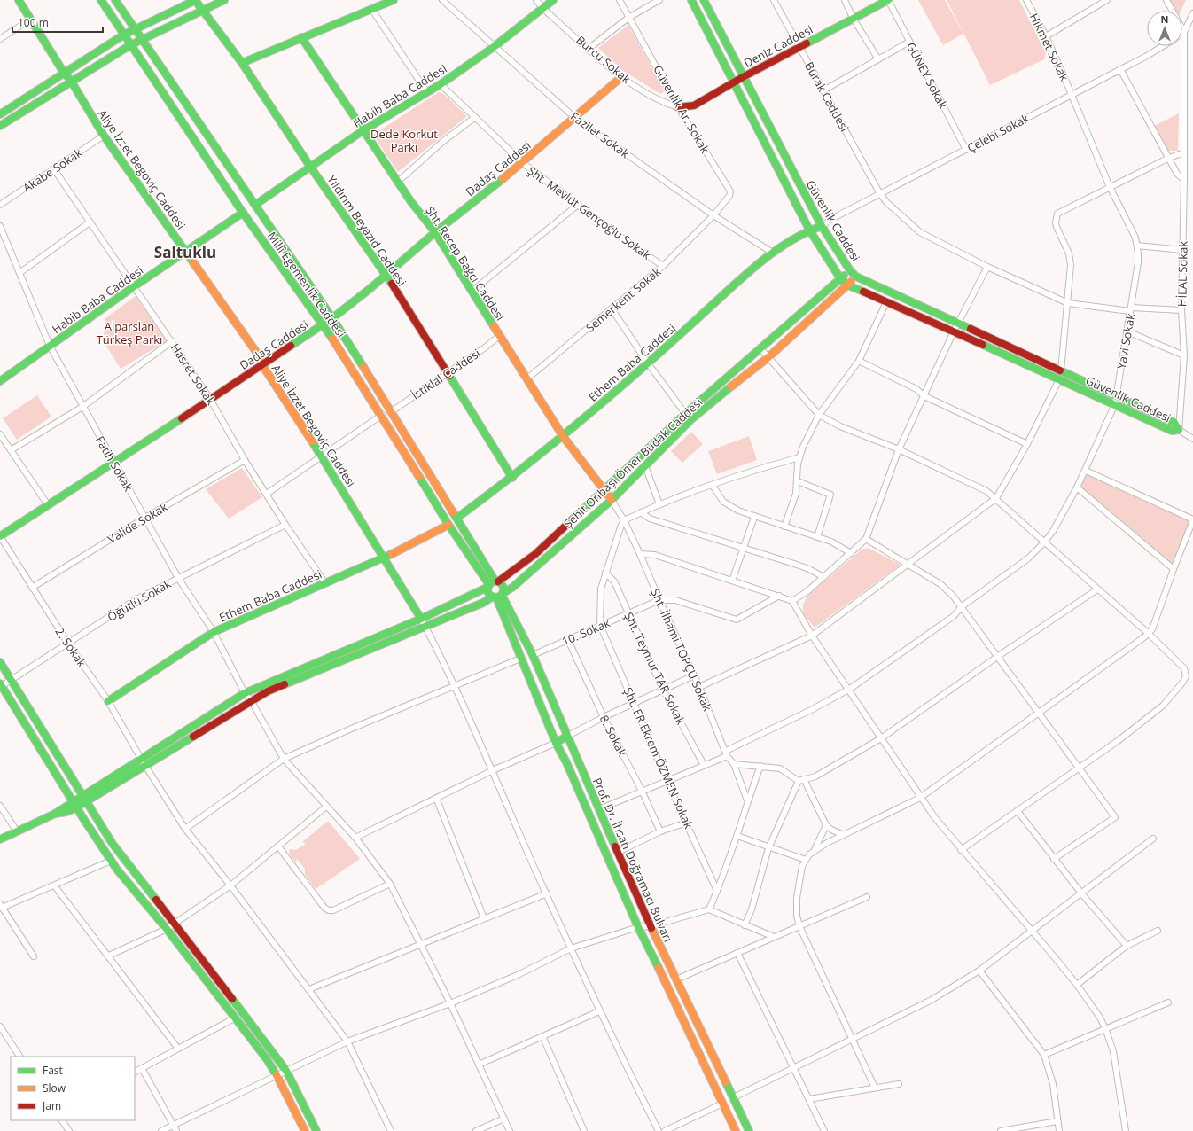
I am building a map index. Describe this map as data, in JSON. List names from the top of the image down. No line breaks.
{"streets":{"street":["Deniz Caddesi","Hikmet Sokak","Burcu Sokak","GÜNEY Sokak","Habib Baba Caddesi","Burak Caddesi","Güvenlik Ar. Sokak","Çelebi Sokak","Fazilet Sokak","Dadaş Caddesi","Aliye İzzet Begoviç Caddesi","Akabe Sokak","Şht. Mevlüt Gençoğlu Sokak","Güvenlik Caddesi","Yıldırım Beyazıd Caddesi","Şht. Recep Bağcı Caddesi","HİLAL Sokak","Millî Egemenlik Caddesi","Semerkent Sokak","Yavi Sokak","Ethem Baba Caddesi","Hasret Sokak","İstiklal Caddesi","Şehit Onbaşı Ömer Budak Caddesi","Fatih Sokak","Valide Sokak","Öğütlü Sokak","10. Sokak","2. Sokak","Şht. İlhami TOPÇU Sokak","Şht. Teymur TAR Sokak","8. Sokak","Şht. ER Ekrem ÖZMEN Sokak","Prof. Dr. İhsan Doğramacı Bulvarı"]},"crossings":[["Deniz Caddesi","Burcu Sokak"],["Deniz Caddesi","GÜNEY Sokak"],["Deniz Caddesi","Burak Caddesi"],["Deniz Caddesi","Güvenlik Ar. Sokak"],["Deniz Caddesi","Güvenlik Caddesi"],["Hikmet Sokak","Çelebi Sokak"],["Hikmet Sokak","Yavi Sokak"],["Burcu Sokak","Habib Baba Caddesi"],["Burcu Sokak","Güvenlik Ar. Sokak"],["Burcu Sokak","Dadaş Caddesi"],["GÜNEY Sokak","Çelebi Sokak"],["Habib Baba Caddesi","Fazilet Sokak"],["Habib Baba Caddesi","Aliye İzzet Begoviç Caddesi"],["Habib Baba Caddesi","Şht. Mevlüt Gençoğlu Sokak"],["Habib Baba Caddesi","Yıldırım Beyazıd Caddesi"],["Habib Baba Caddesi","Şht. Recep Bağcı Caddesi"],["Habib Baba Caddesi","Millî Egemenlik Caddesi"],["Habib Baba Caddesi","Hasret Sokak"],["Habib Baba Caddesi","Fatih Sokak"],["Burak Caddesi","Çelebi Sokak"],["Burak Caddesi","HİLAL Sokak"],["Burak Caddesi","Yavi Sokak"],["Güvenlik Ar. Sokak","Fazilet Sokak"],["Güvenlik Ar. Sokak","Semerkent Sokak"],["Çelebi Sokak","Güvenlik Caddesi"],["Çelebi Sokak","HİLAL Sokak"],["Çelebi Sokak","Yavi Sokak"],["Çelebi Sokak","Ethem Baba Caddesi"],["Fazilet Sokak","Dadaş Caddesi"],["Fazilet Sokak","Semerkent Sokak"],["Fazilet Sokak","Ethem Baba Caddesi"],["Dadaş Caddesi","Aliye İzzet Begoviç Caddesi"],["Dadaş Caddesi","Şht. Mevlüt Gençoğlu Sokak"],["Dadaş Caddesi","Yıldırım Beyazıd Caddesi"],["Dadaş Caddesi","Şht. Recep Bağcı Caddesi"],["Dadaş Caddesi","Millî Egemenlik Caddesi"],["Dadaş Caddesi","Hasret Sokak"],["Dadaş Caddesi","Fatih Sokak"],["Dadaş Caddesi","2. Sokak"],["Aliye İzzet Begoviç Caddesi","Akabe Sokak"],["Aliye İzzet Begoviç Caddesi","Ethem Baba Caddesi"],["Aliye İzzet Begoviç Caddesi","Şehit Onbaşı Ömer Budak Caddesi"],["Akabe Sokak","Hasret Sokak"],["Şht. Mevlüt Gençoğlu Sokak","Semerkent Sokak"],["Güvenlik Caddesi","HİLAL Sokak"],["Güvenlik Caddesi","Yavi Sokak"],["Güvenlik Caddesi","Ethem Baba Caddesi"],["Güvenlik Caddesi","Şehit Onbaşı Ömer Budak Caddesi"],["Yıldırım Beyazıd Caddesi","Ethem Baba Caddesi"],["Yıldırım Beyazıd Caddesi","İstiklal Caddesi"],["Şht. Recep Bağcı Caddesi","Semerkent Sokak"],["Şht. Recep Bağcı Caddesi","Ethem Baba Caddesi"],["Şht. Recep Bağcı Caddesi","İstiklal Caddesi"],["Şht. Recep Bağcı Caddesi","Şehit Onbaşı Ömer Budak Caddesi"],["Şht. Recep Bağcı Caddesi","Şht. İlhami TOPÇU Sokak"],["Millî Egemenlik Caddesi","Ethem Baba Caddesi"],["Millî Egemenlik Caddesi","İstiklal Caddesi"],["Millî Egemenlik Caddesi","Şehit Onbaşı Ömer Budak Caddesi"],["Yavi Sokak","Şht. İlhami TOPÇU Sokak"],["Ethem Baba Caddesi","Hasret Sokak"],["Ethem Baba Caddesi","Fatih Sokak"],["Ethem Baba Caddesi","2. Sokak"],["Hasret Sokak","Valide Sokak"],["Hasret Sokak","Öğütlü Sokak"],["Şehit Onbaşı Ömer Budak Caddesi","Fatih Sokak"],["Şehit Onbaşı Ömer Budak Caddesi","2. Sokak"],["Şehit Onbaşı Ömer Budak Caddesi","Şht. İlhami TOPÇU Sokak"],["Şehit Onbaşı Ömer Budak Caddesi","Prof. Dr. İhsan Doğramacı Bulvarı"],["Fatih Sokak","Valide Sokak"],["Fatih Sokak","Öğütlü Sokak"],["Valide Sokak","2. Sokak"],["Öğütlü Sokak","2. Sokak"],["10. Sokak","Şht. İlhami TOPÇU Sokak"],["10. Sokak","Şht. Teymur TAR Sokak"],["10. Sokak","8. Sokak"],["10. Sokak","Şht. ER Ekrem ÖZMEN Sokak"],["10. Sokak","Prof. Dr. İhsan Doğramacı Bulvarı"]],"districts":["Saltuklu"],"parks":["Dede Korkut Parkı","Alparslan Türkeş Parkı"],"legend":["Fast","Slow","Jam"],"scale_bar":"100 m","north":"top"}
